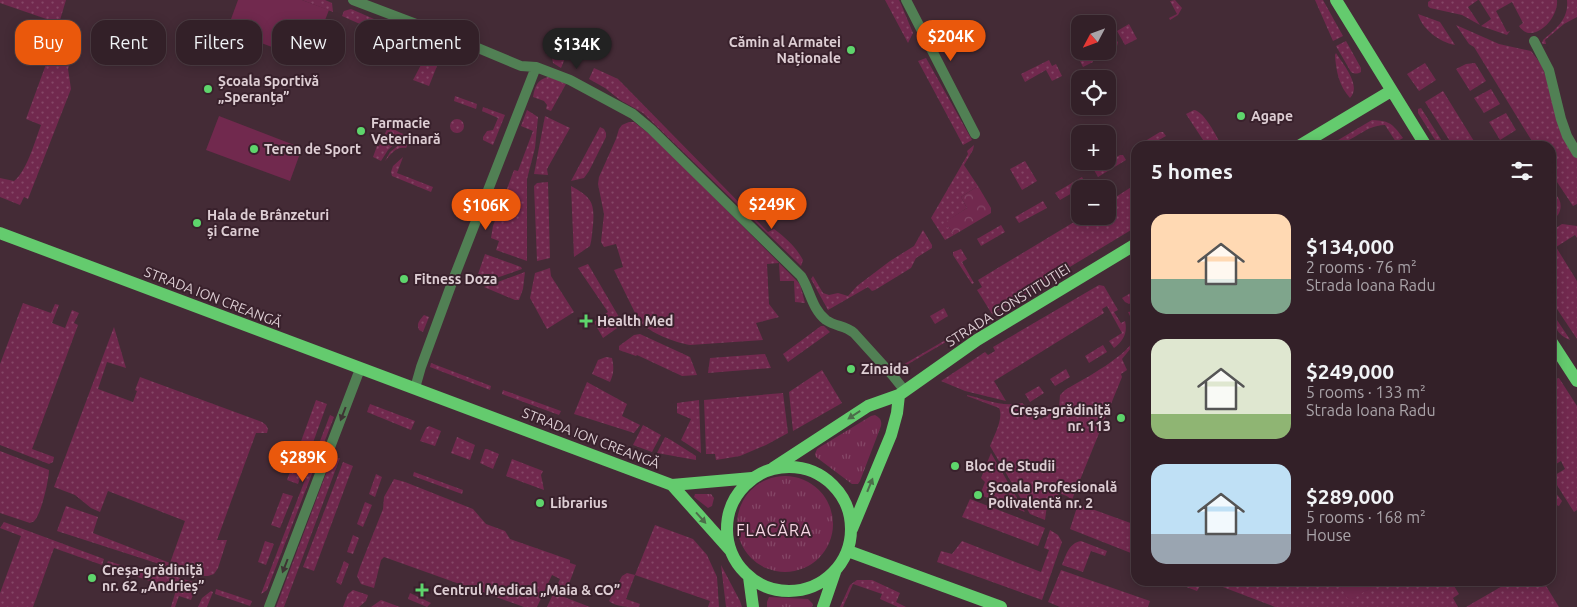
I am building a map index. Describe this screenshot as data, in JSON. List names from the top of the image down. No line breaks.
{"streets":{"main road":["STRADA ION CREANGĂ","STRADA CONSTITUȚIEI"]},"crossings":[["STRADA ION CREANGĂ","STRADA CONSTITUȚIEI"]],"one_way":["STRADA CONSTITUȚIEI"],"districts":["FLACĂRA"],"places":{"other":["Cămin al Armatei Naționale","Școala Sportivă „Speranța”","Agape","Farmacie Veterinară","Teren de Sport","Hala de Brânzeturi și Carne","Fitness Doza","Zinaida","Creșa-grădiniță nr. 113","Bloc de Studii","Școala Profesională Polivalentă nr. 2","Librarius","Creșa-grădiniță nr. 62 „Andrieș”"],"health":["Health Med","Centrul Medical „Maia & CO”"]},"north":"bottom left","page":{"map_buttons":["+","−"],"price":["$204K","$134K","$249K","$106K","$289K"],"chip":["Buy","Rent","Filters","New","Apartment"],"heading":"5 homes","list":[{"name":"$134,000","note":"2 rooms · 76 m² · Strada Ioana Radu"},{"name":"$249,000","note":"5 rooms · 133 m² · Strada Ioana Radu"},{"name":"$289,000","note":"5 rooms · 168 m² · House"}]}}
